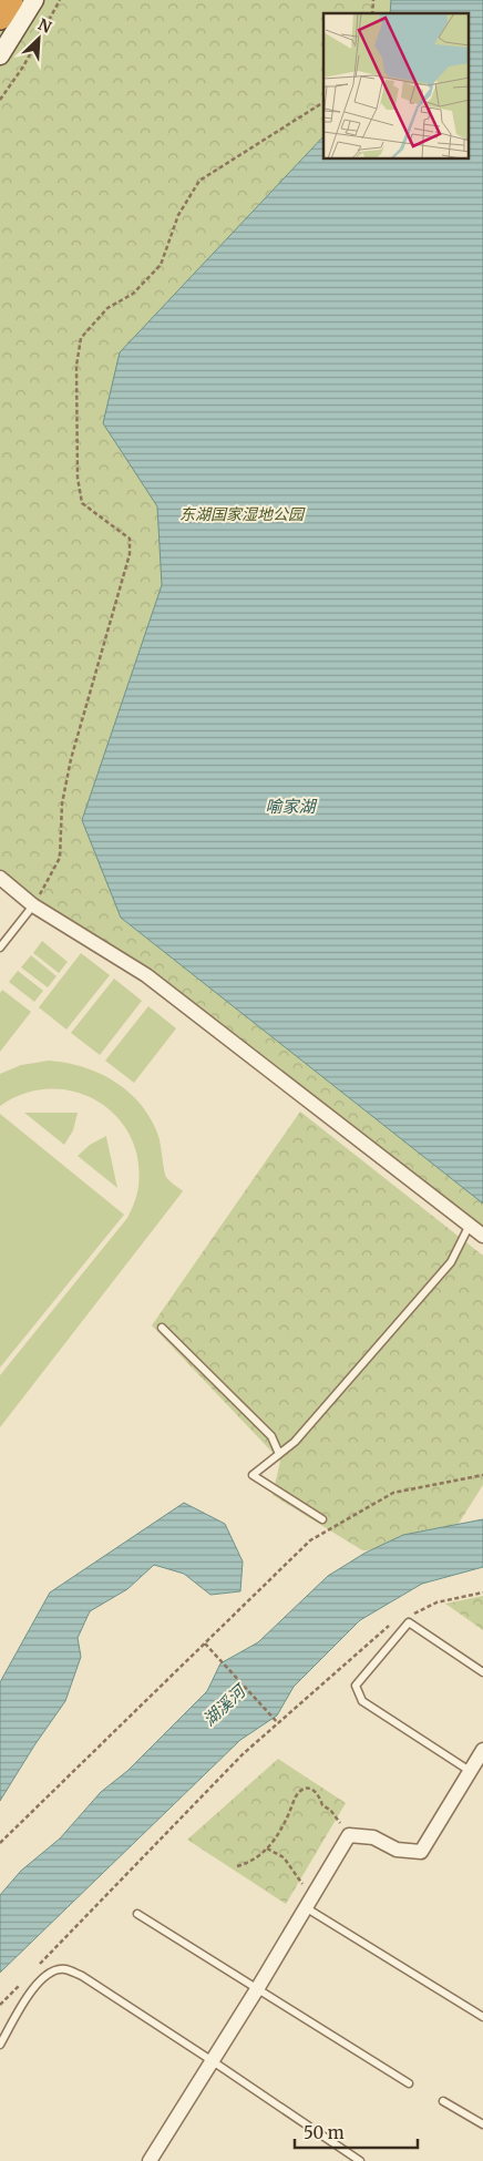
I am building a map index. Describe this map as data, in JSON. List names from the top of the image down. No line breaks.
{"water":["喻家湖","湖溪河"],"parks":["东湖国家湿地公园"],"scale_bar":"50 m","north":"top right"}
